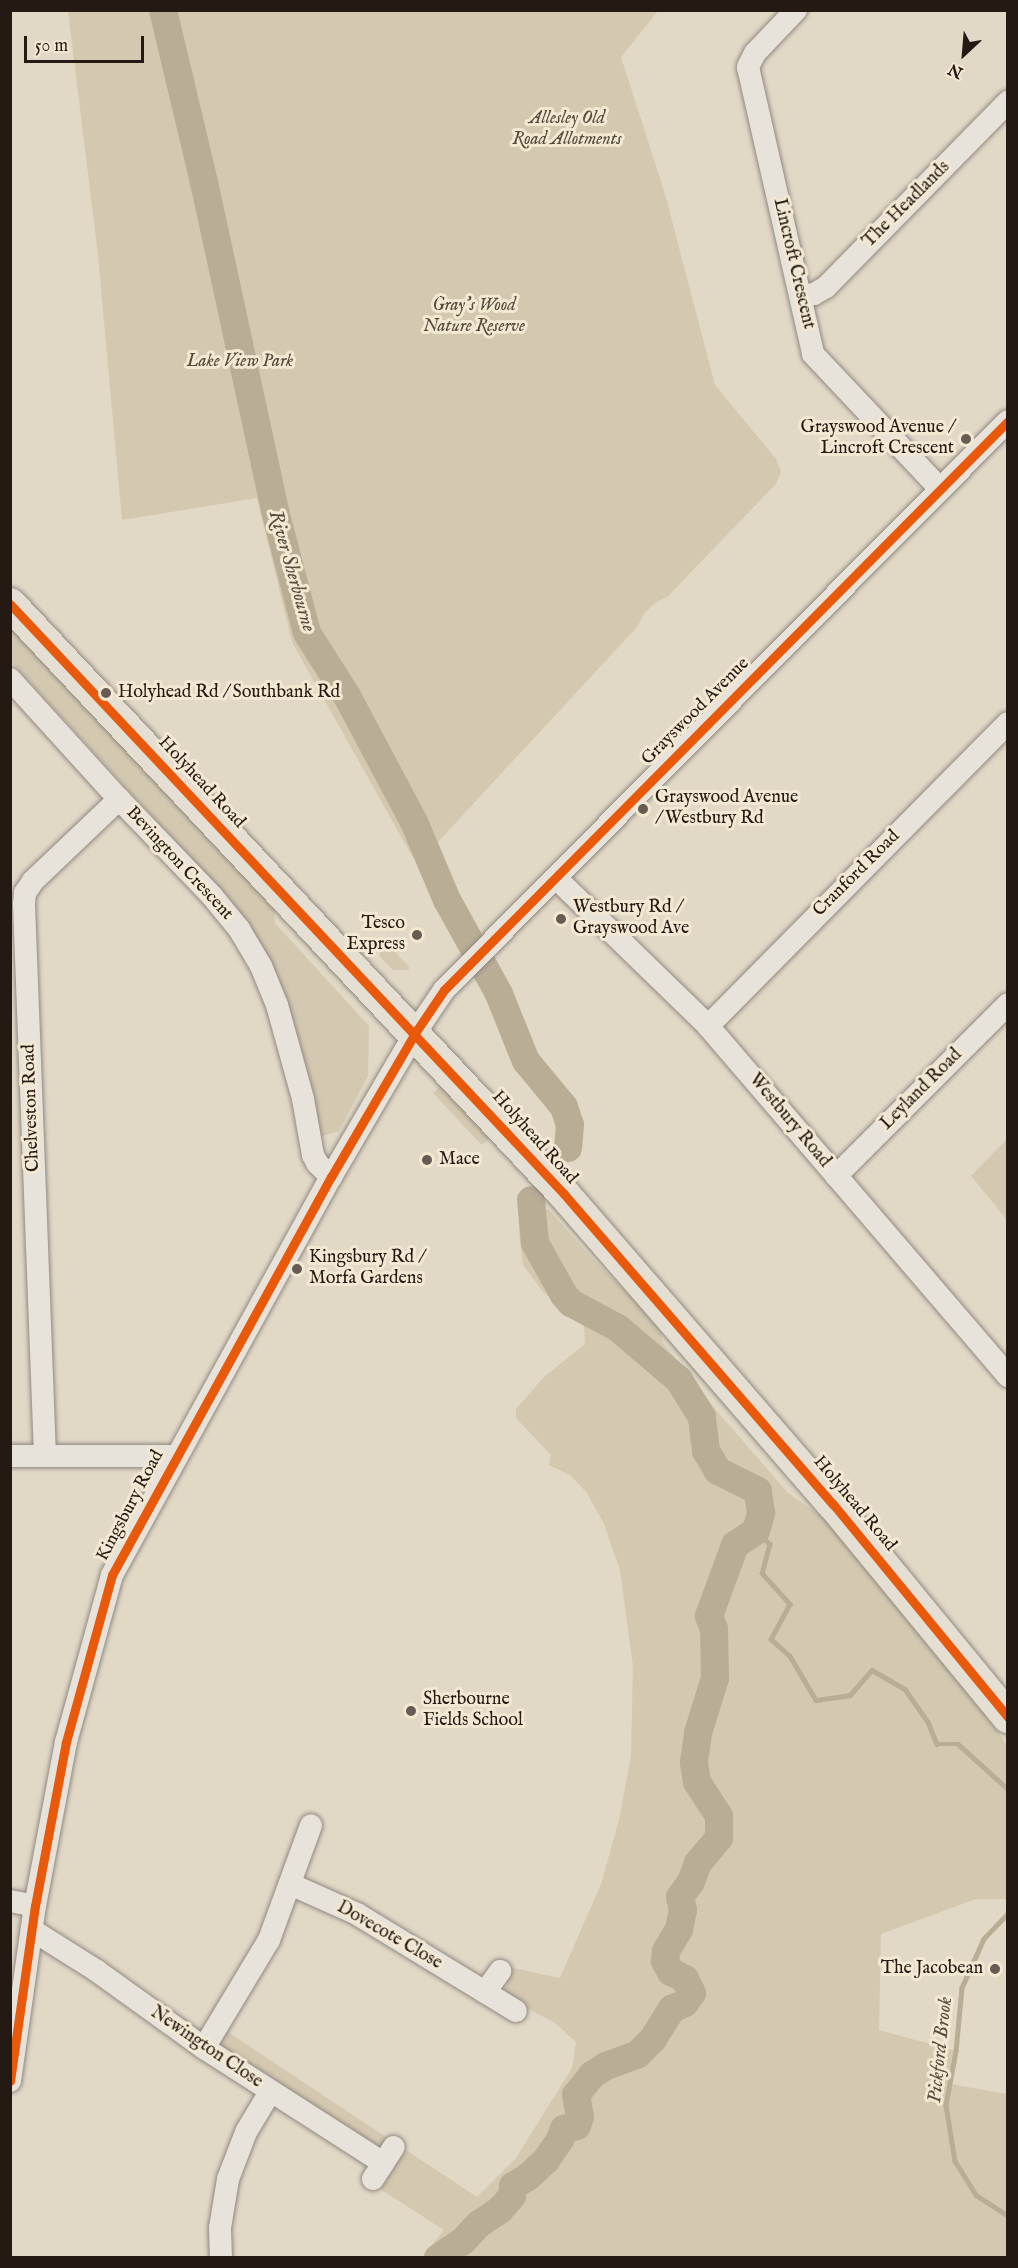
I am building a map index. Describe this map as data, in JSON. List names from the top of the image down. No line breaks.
{"streets":{"highway":["Holyhead Road"],"street":["The Headlands","Lincroft Crescent","Grayswood Avenue","Bevington Crescent","Cranford Road","Leyland Road","Chelveston Road","Westbury Road","Kingsbury Road","Dovecote Close","Newington Close"]},"crossings":[["The Headlands","Lincroft Crescent"],["Lincroft Crescent","Grayswood Avenue"],["Grayswood Avenue","Holyhead Road"],["Grayswood Avenue","Westbury Road"],["Grayswood Avenue","Kingsbury Road"],["Holyhead Road","Kingsbury Road"],["Bevington Crescent","Chelveston Road"],["Bevington Crescent","Kingsbury Road"],["Cranford Road","Westbury Road"],["Leyland Road","Westbury Road"],["Kingsbury Road","Newington Close"]],"water":["River Sherbourne","Pickford Brook"],"parks":["Allesley Old Road Allotments","Gray's Wood Nature Reserve","Lake View Park"],"places":["Grayswood Avenue / Lincroft Crescent","Holyhead Rd / Southbank Rd","Grayswood Avenue / Westbury Rd","Westbury Rd / Grayswood Ave","Tesco Express","Mace","Kingsbury Rd / Morfa Gardens","Sherbourne Fields School","The Jacobean"],"scale_bar":"50 m","north":"bottom left"}
